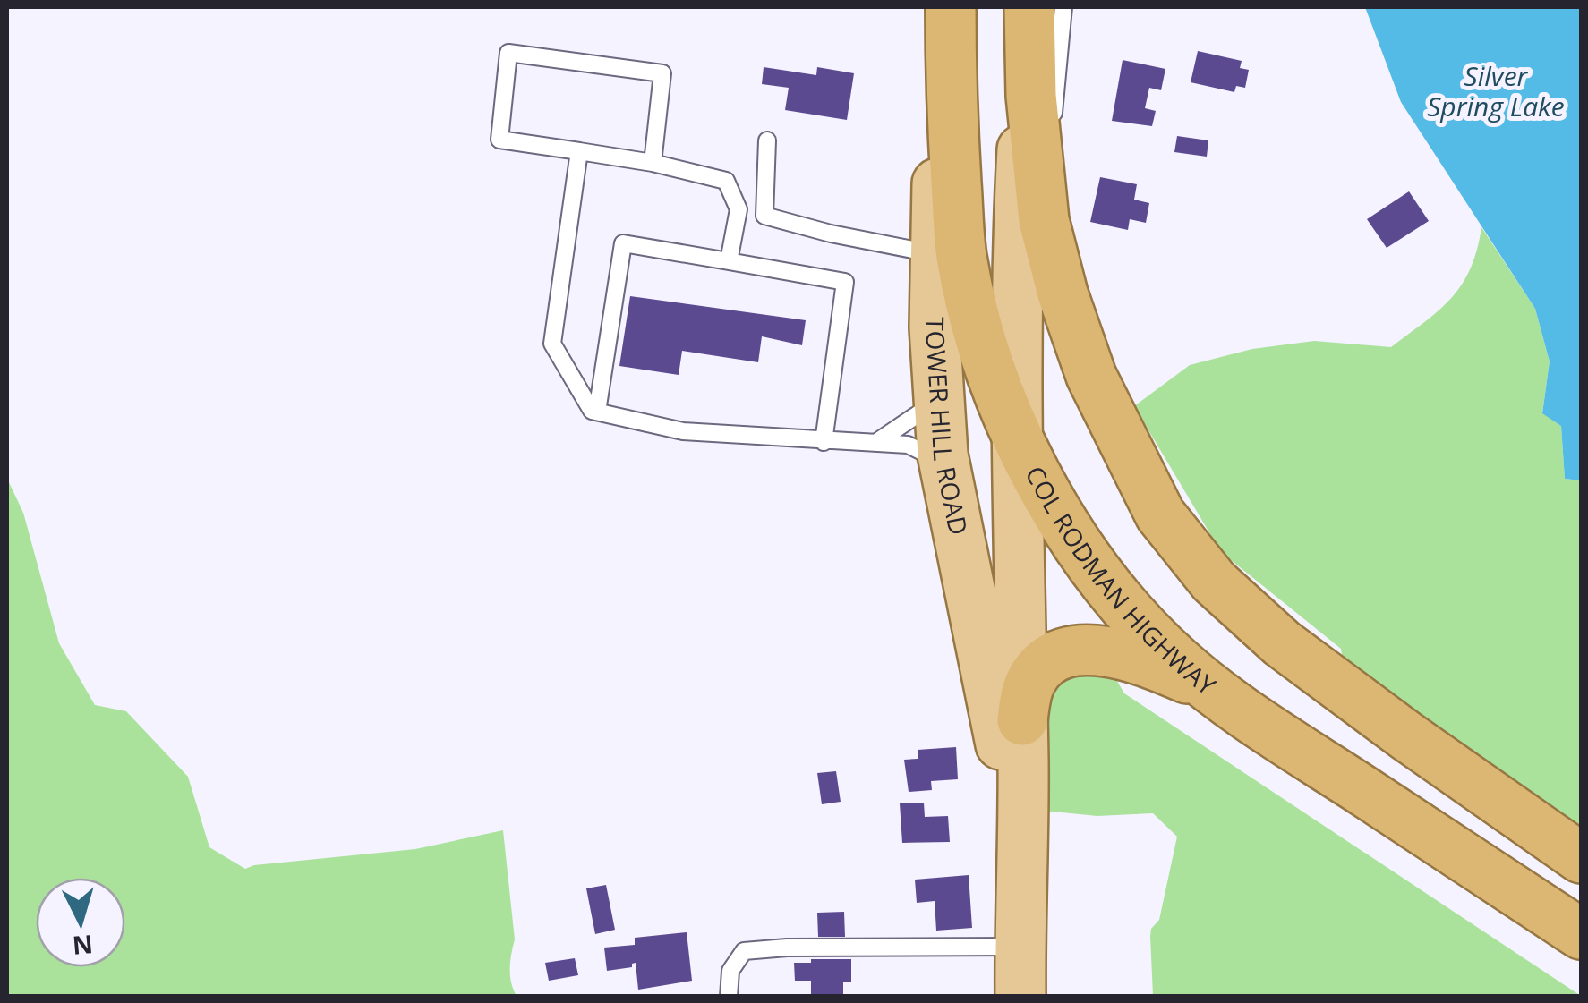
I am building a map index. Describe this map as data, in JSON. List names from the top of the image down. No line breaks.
{"streets":{"highway":["COL RODMAN HIGHWAY"],"main road":["TOWER HILL ROAD"]},"crossings":[["TOWER HILL ROAD","COL RODMAN HIGHWAY"]],"water":["Silver Spring Lake"],"north":"bottom"}
